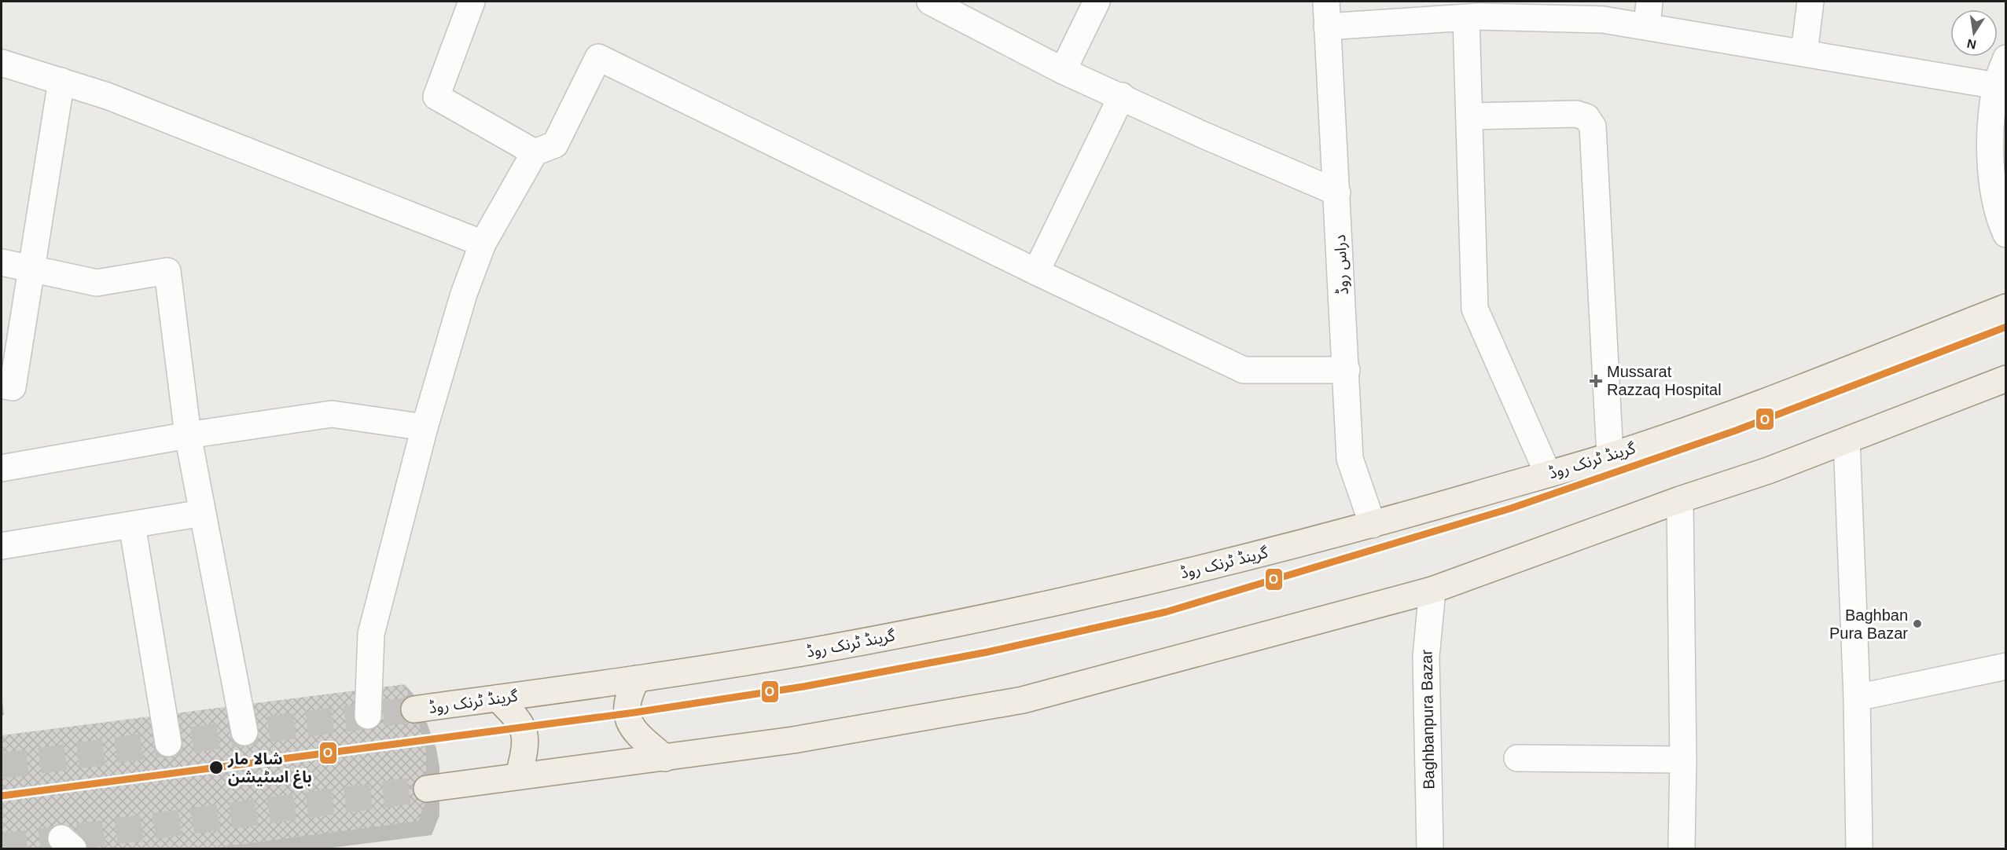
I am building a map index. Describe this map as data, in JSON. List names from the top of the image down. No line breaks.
{"streets":{"main road":["گرینڈ ٹرنک روڈ"],"street":["دراس روڈ","Baghbanpura Bazar"]},"crossings":[["دراس روڈ","گرینڈ ٹرنک روڈ"]],"places":{"health":["Mussarat Razzaq Hospital"],"other":["Baghban Pura Bazar","شالا مار باغ اسٹیشن"]},"lines":["transit line O"],"north":"bottom"}
